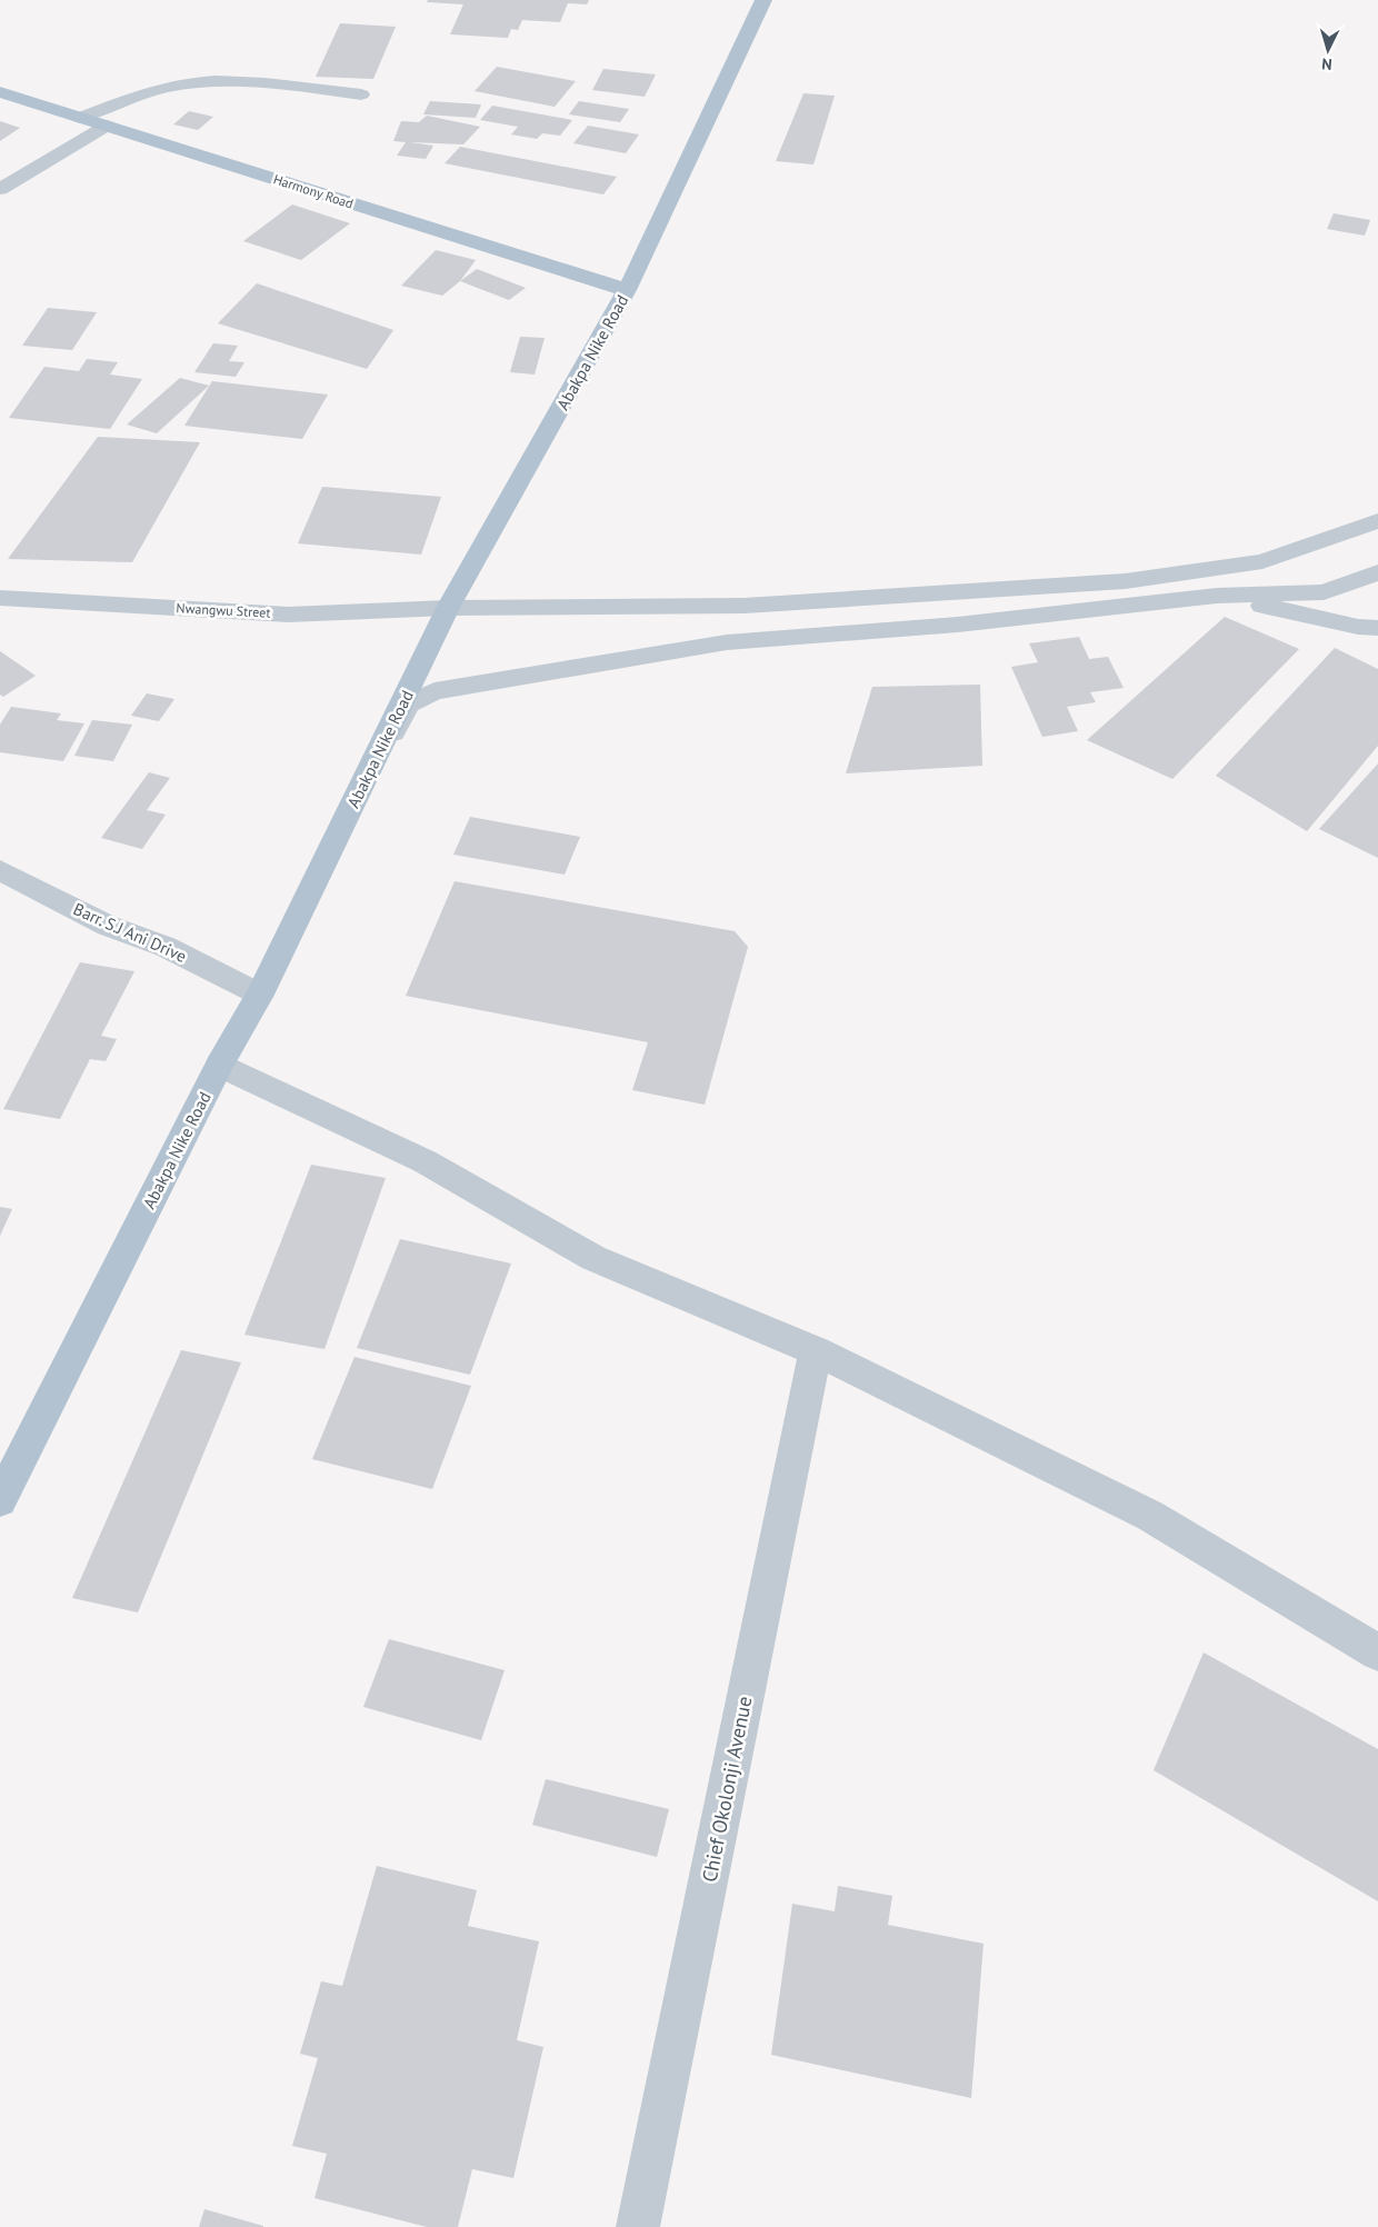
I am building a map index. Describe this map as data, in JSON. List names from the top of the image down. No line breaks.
{"streets":{"main road":["Harmony Road","Abakpa Nike Road"],"street":["Nwangwu Street","Barr. S.J Ani Drive","Chief Okolonji Avenue"]},"crossings":[["Harmony Road","Abakpa Nike Road"],["Abakpa Nike Road","Nwangwu Street"],["Abakpa Nike Road","Barr. S.J Ani Drive"]],"north":"bottom"}
